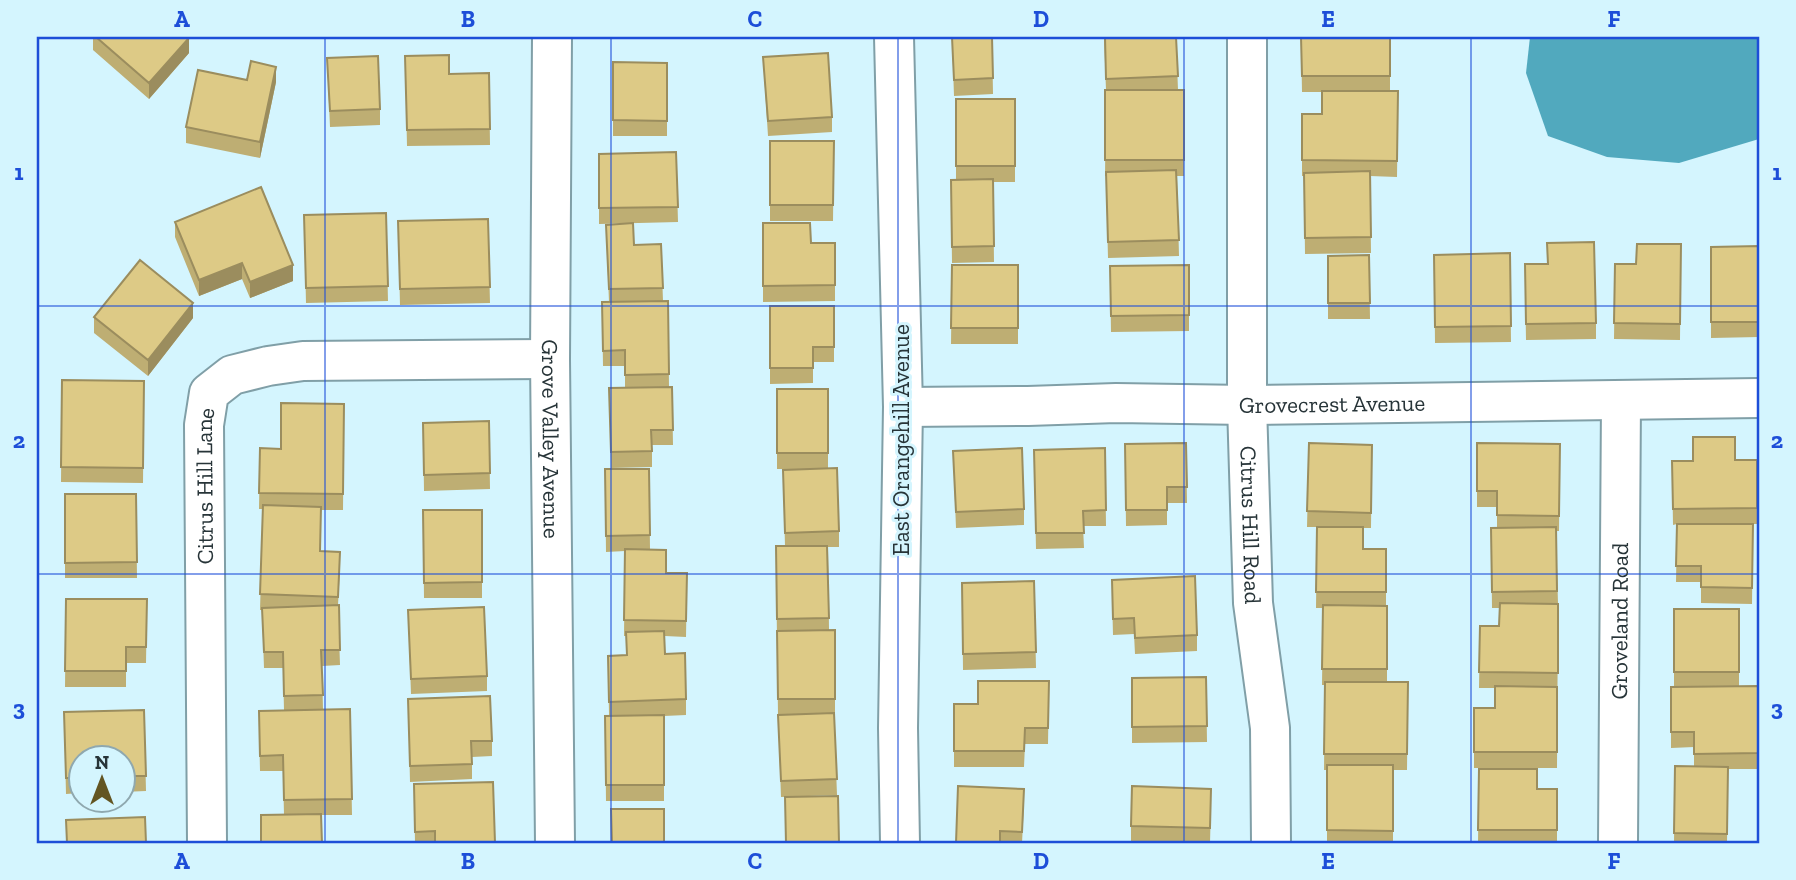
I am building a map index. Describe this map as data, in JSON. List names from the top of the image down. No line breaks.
{"streets":{"street":["Grovecrest Avenue","Grove Valley Avenue","East Orangehill Avenue","Citrus Hill Lane","Citrus Hill Road","Groveland Road"]},"crossings":[["Grovecrest Avenue","East Orangehill Avenue"],["Grovecrest Avenue","Citrus Hill Road"],["Grovecrest Avenue","Groveland Road"],["Grove Valley Avenue","Citrus Hill Lane"]],"north":"top","grid":{"columns":["A","B","C","D","E","F"],"rows":["1","2","3"]}}
